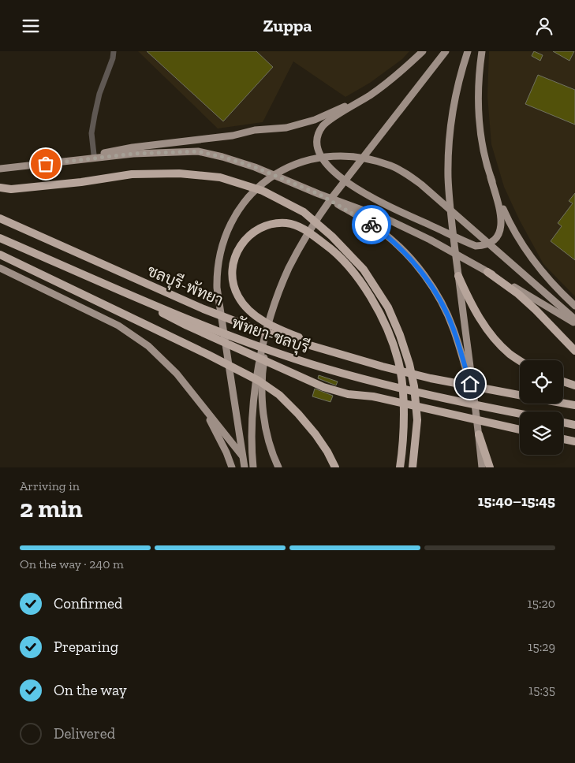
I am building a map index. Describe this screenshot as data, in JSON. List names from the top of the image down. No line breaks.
{"streets":{"highway":["ชลบุรี-พัทยา","พัทยา-ชลบุรี"]},"page":{"header":"Zuppa","heading":["2 min","Arriving in","15:40–15:45"],"bar":"On the way · 240 m","list":[["Confirmed","15:20"],["Preparing","15:29"],["On the way","15:35"],"Delivered"]}}
